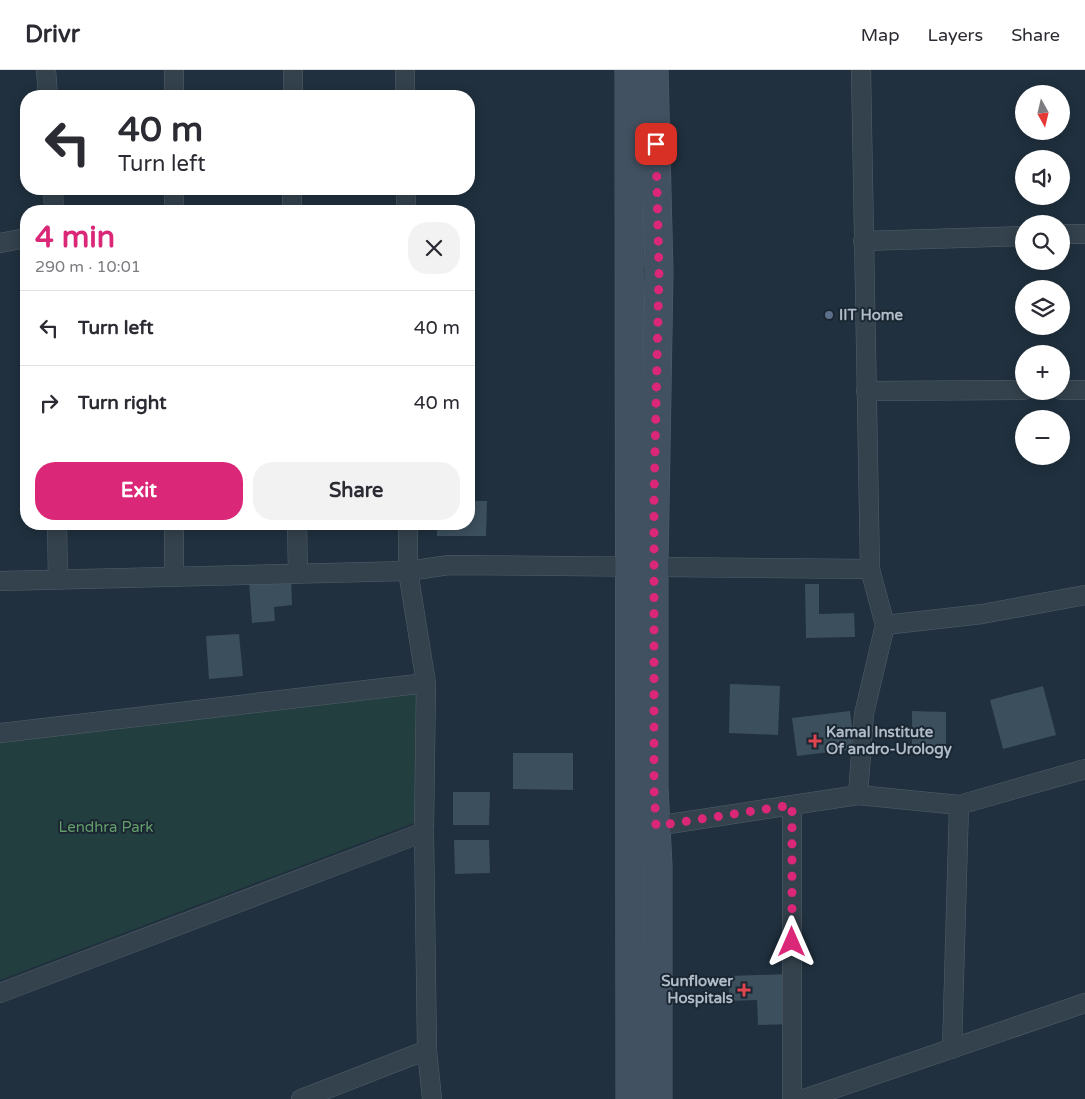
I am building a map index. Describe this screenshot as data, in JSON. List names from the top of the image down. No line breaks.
{"parks":["Lendhra Park"],"places":{"other":["IIT Home"],"health":["Kamal Institute Of andro-Urology","Sunflower Hospitals"]},"north":"bottom","page":{"header":"Drivr","nav":["Map","Layers","Share"],"map_buttons":["+","−"],"turn":["40 m","Turn left"],"heading":["4 min","290 m · 10:01"],"list":[{"name":"Turn left","value":"40 m"},{"name":"Turn right","value":"40 m"}],"buttons":["Exit","Share"]}}
